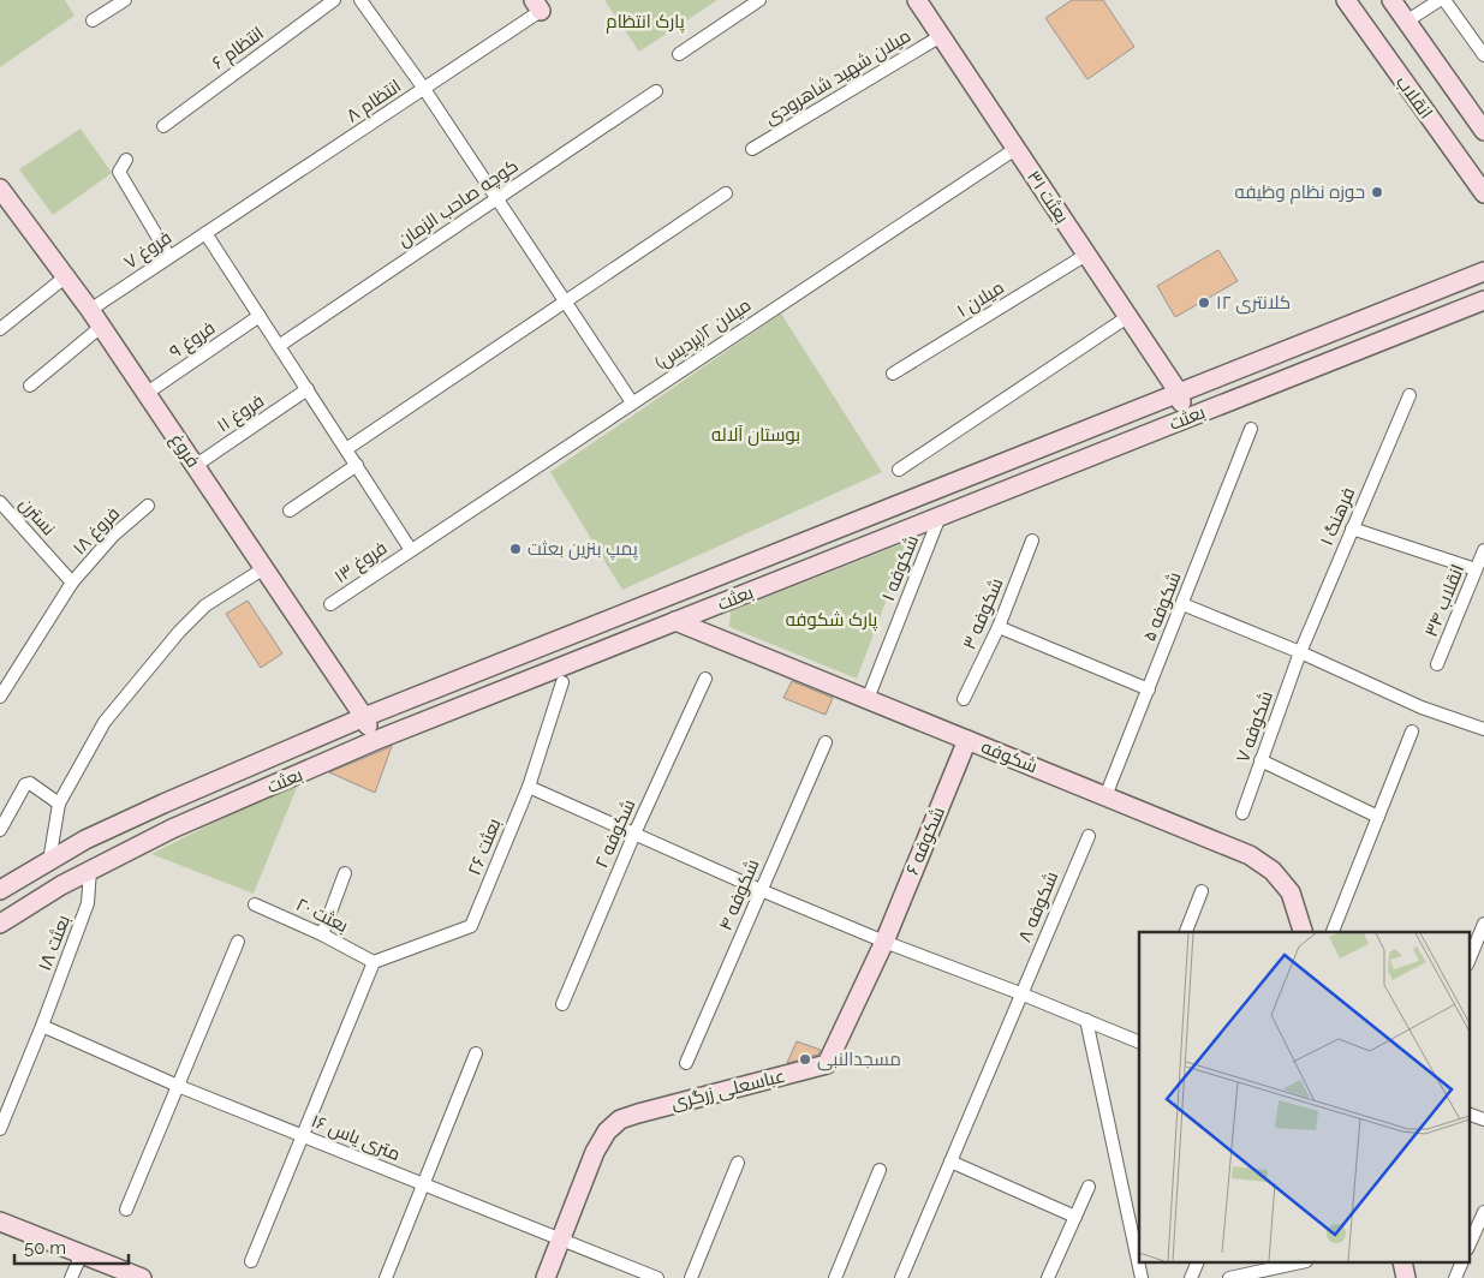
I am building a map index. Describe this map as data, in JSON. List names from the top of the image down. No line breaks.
{"streets":{"main road":["انقلاب","بعثت ۳۱","بعثت","فروغ","شکوفه","شکوفه ۶","عباسعلی زرگری"],"street":["انتظام ۶","میلان شهید شاهرودی","انتظام ۸","کوچه صاحب الزمان","فروغ ۷","میلان ۱","میلان ۲(پردیس)","فروغ ۹","فروغ ۱۱","نسترن","فرهنگ ۱","فروغ ۱۸","فروغ ۱۳","شکوفه ۱","انقلاب ۳۴","شکوفه ۵","شکوفه ۳","شکوفه ۷","شکوفه ۲","بعثت ۲۶","شکوفه ۴","شکوفه ۸","بعثت ۲۰","بعثت ۱۸","۱۶ متری یاس"]},"crossings":[["میلان شهید شاهرودی","بعثت ۳۱"],["انتظام ۸","فروغ ۷"],["بعثت ۳۱","میلان ۱"],["بعثت ۳۱","میلان ۲(پردیس)"],["بعثت ۳۱","بعثت"],["فروغ ۷","فروغ"],["میلان ۲(پردیس)","فروغ ۱۳"],["فروغ ۹","فروغ"],["فروغ ۱۱","فروغ"],["بعثت","فروغ"],["بعثت","شکوفه ۱"],["بعثت","شکوفه"],["بعثت","بعثت ۱۸"],["نسترن","فروغ ۱۸"],["فرهنگ ۱","شکوفه ۷"],["شکوفه ۱","شکوفه"],["شکوفه ۵","شکوفه"],["شکوفه","شکوفه ۶"],["شکوفه ۶","عباسعلی زرگری"],["بعثت ۲۶","بعثت ۲۰"],["بعثت ۱۸","۱۶ متری یاس"],["عباسعلی زرگری","۱۶ متری یاس"]],"parks":["پارک انتظام","بوستان آلاله","پارک شکوفه"],"places":["حوزه نظام وظیفه","کلانتری ۱۲","پمپ بنزین بعثت","مسجدالنبی"],"scale_bar":"50 m"}
